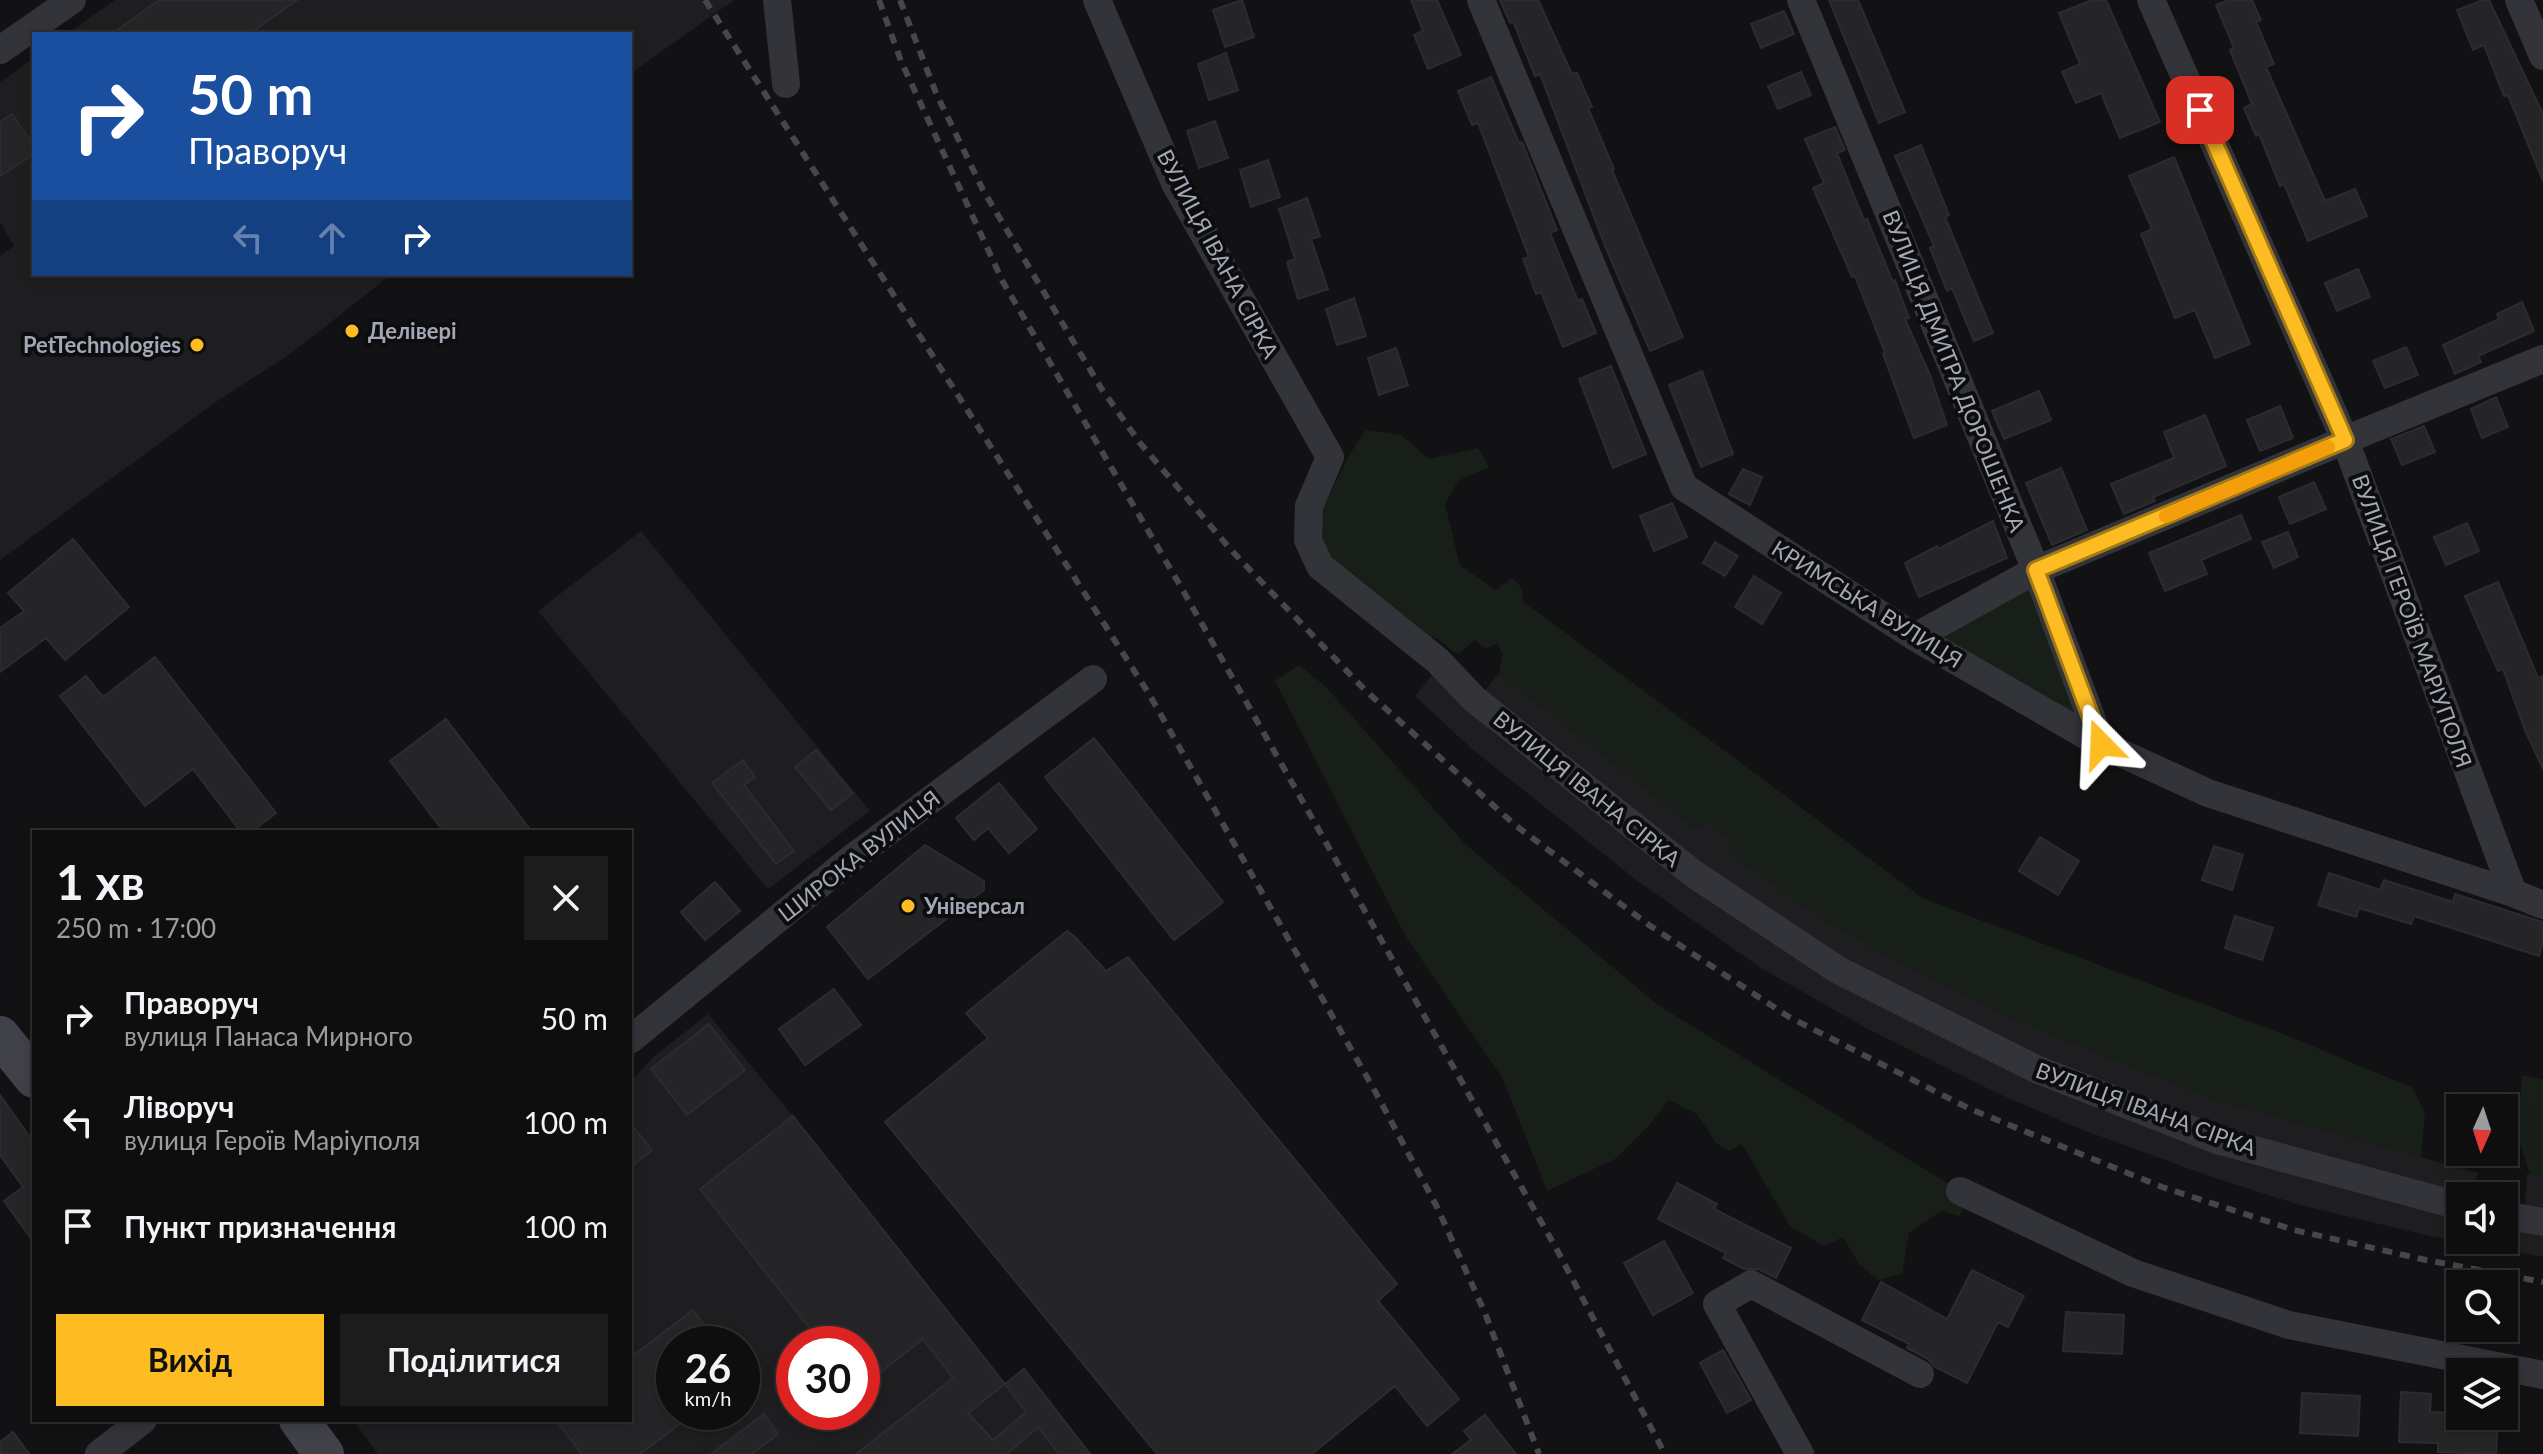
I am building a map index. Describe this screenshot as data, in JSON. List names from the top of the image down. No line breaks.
{"streets":{"street":["ВУЛИЦЯ ІВАНА СІРКА","ВУЛИЦЯ ДМИТРА ДОРОШЕНКА","КРИМСЬКА ВУЛИЦЯ","ВУЛИЦЯ ГЕРОЇВ МАРІУПОЛЯ","ШИРОКА ВУЛИЦЯ"]},"crossings":[["ВУЛИЦЯ ДМИТРА ДОРОШЕНКА","КРИМСЬКА ВУЛИЦЯ"],["КРИМСЬКА ВУЛИЦЯ","ВУЛИЦЯ ГЕРОЇВ МАРІУПОЛЯ"]],"places":["Делівері","PetTechnologies","Універсал"],"north":"bottom","page":{"turn":["50 m","Праворуч"],"heading":["1 хв","250 m · 17:00"],"list":[{"name":"Праворуч","note":"вулиця Панаса Мирного","value":"50 m"},{"name":"Ліворуч","note":"вулиця Героїв Маріуполя","value":"100 m"},{"name":"Пункт призначення","value":"100 m"}],"buttons":["Вихід","Поділитися"],"speed":"26 km/h","limit":"30"}}
